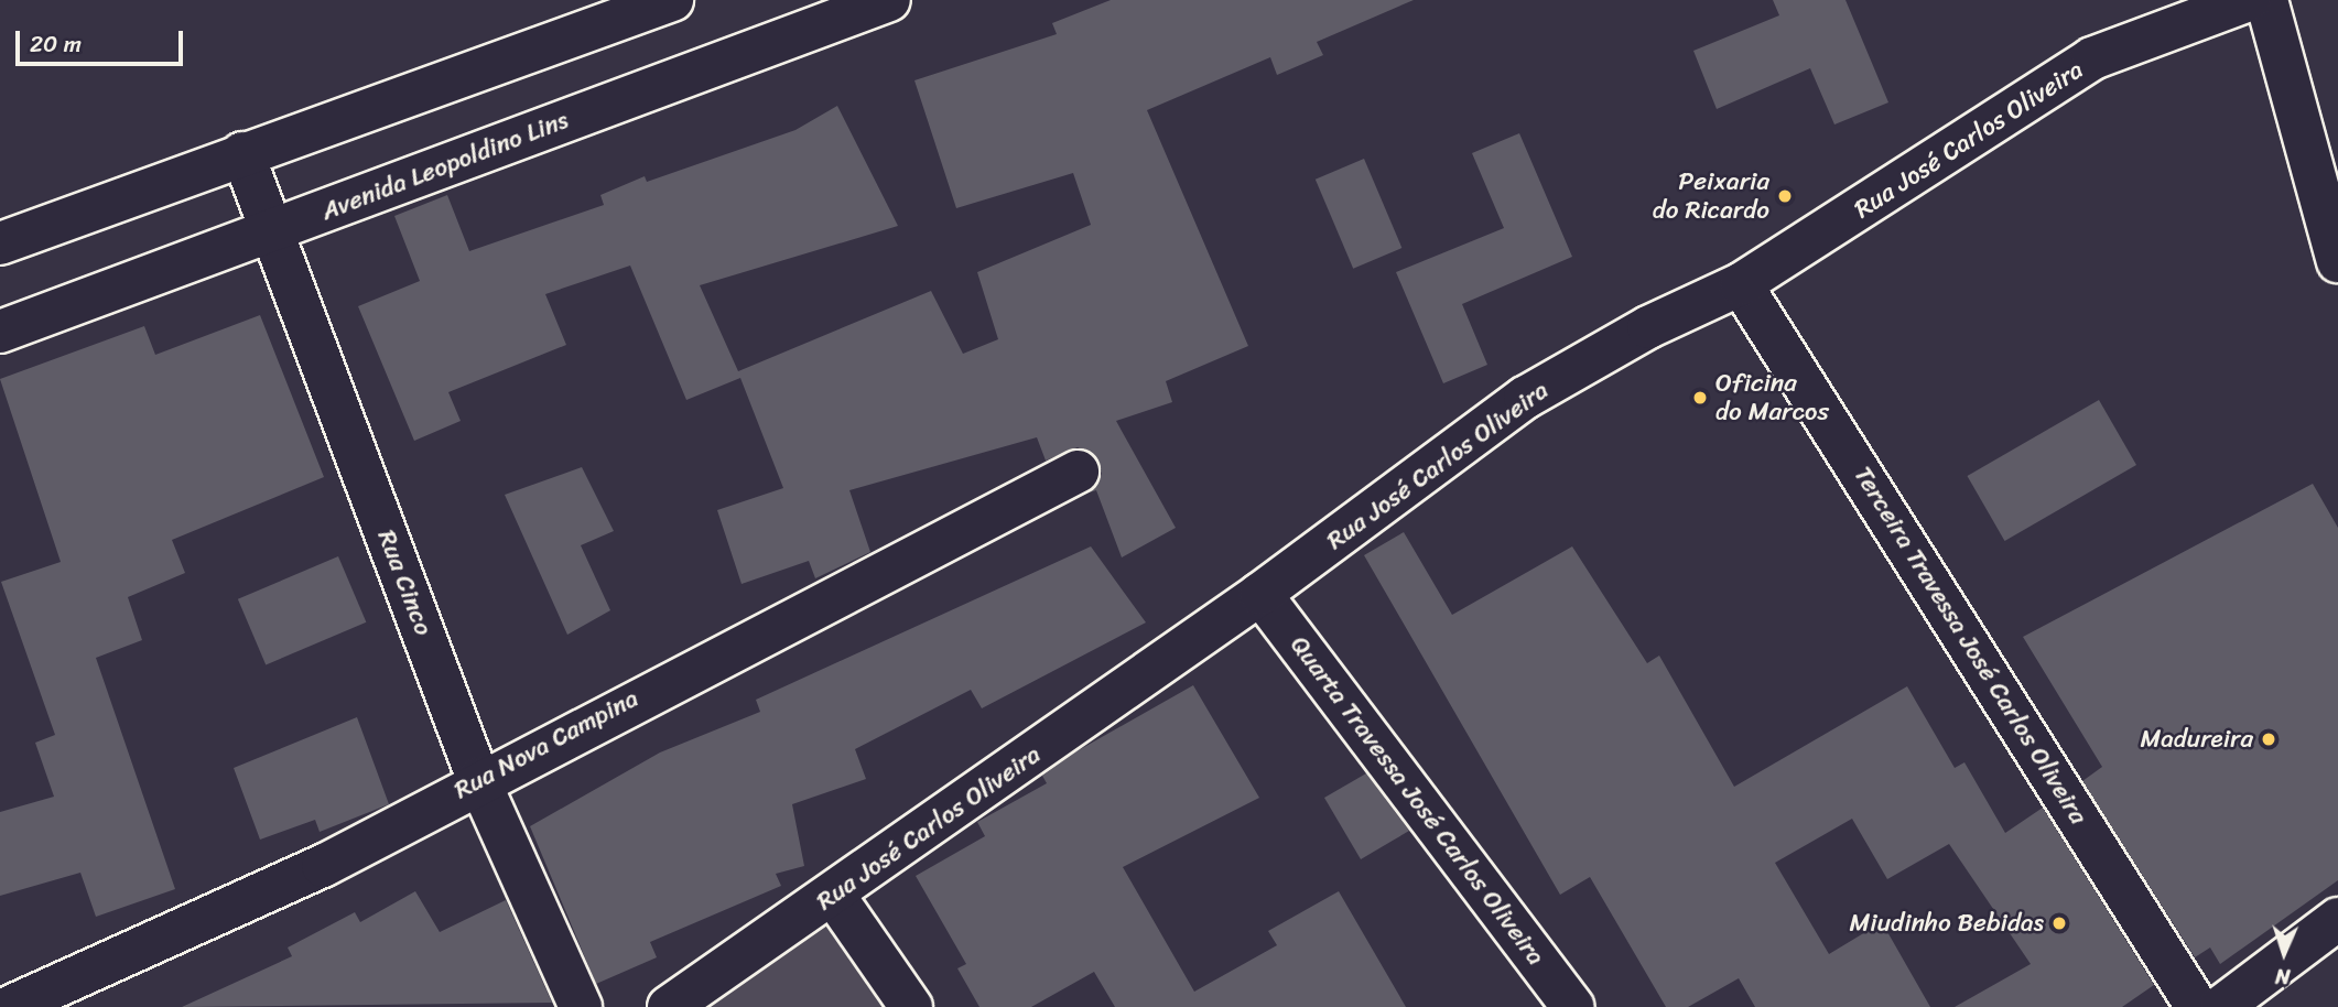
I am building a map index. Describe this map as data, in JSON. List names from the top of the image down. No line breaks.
{"streets":{"street":["Rua José Carlos Oliveira","Avenida Leopoldino Lins","Rua Cinco","Terceira Travessa José Carlos Oliveira","Rua Nova Campina","Quarta Travessa José Carlos Oliveira"]},"crossings":[["Rua José Carlos Oliveira","Terceira Travessa José Carlos Oliveira"],["Rua José Carlos Oliveira","Quarta Travessa José Carlos Oliveira"],["Avenida Leopoldino Lins","Rua Cinco"],["Rua Cinco","Rua Nova Campina"]],"places":["Peixaria do Ricardo","Oficina do Marcos","Madureira","Miudinho Bebidas"],"scale_bar":"20 m","north":"bottom"}
